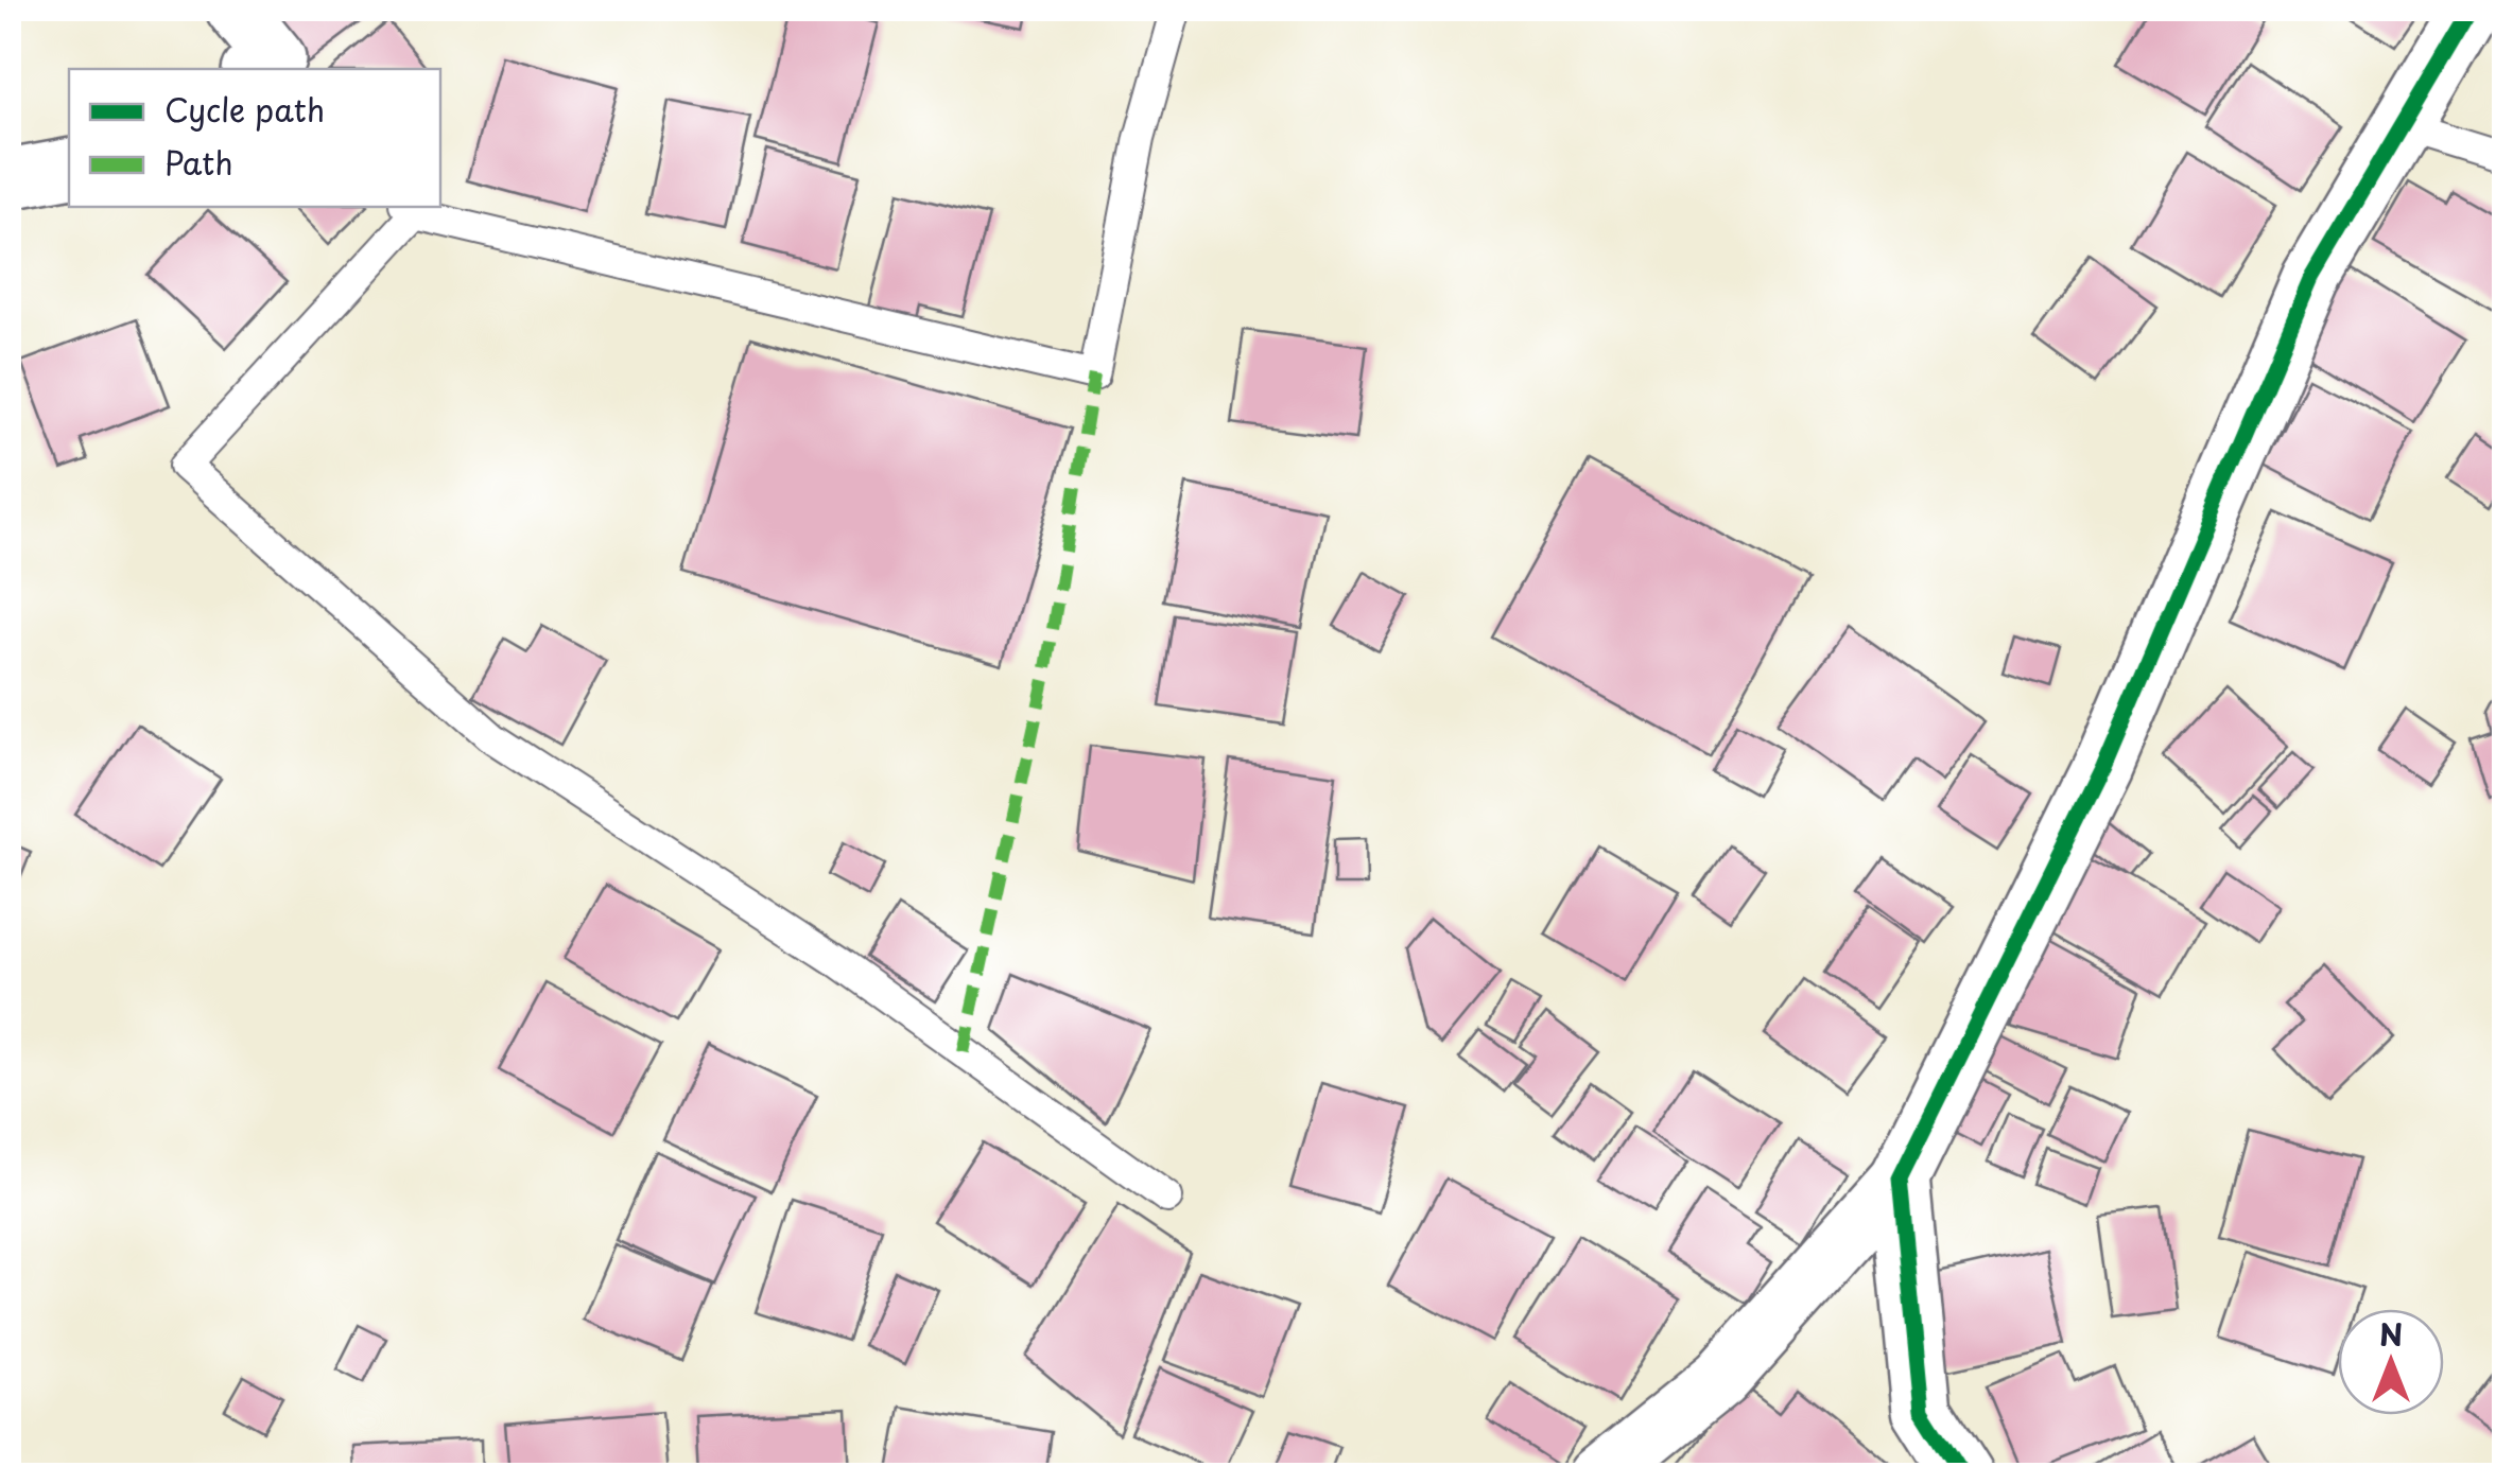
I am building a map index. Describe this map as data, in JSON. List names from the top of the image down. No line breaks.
{"legend":["Cycle path","Path"],"north":"top"}
